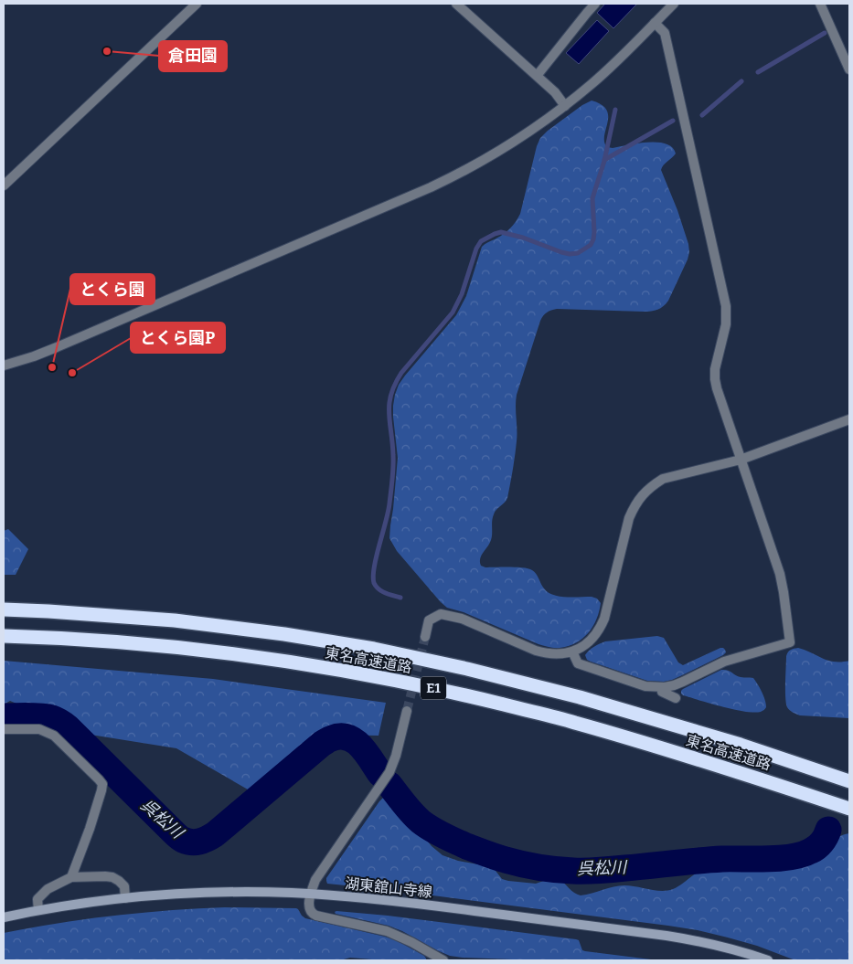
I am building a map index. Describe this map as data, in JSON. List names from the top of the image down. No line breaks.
{"streets":{"highway":["東名高速道路","E1"],"main road":["湖東舘山寺線"]},"water":["呉松川"],"places":["倉田園","とくら園","とくら園P"]}
